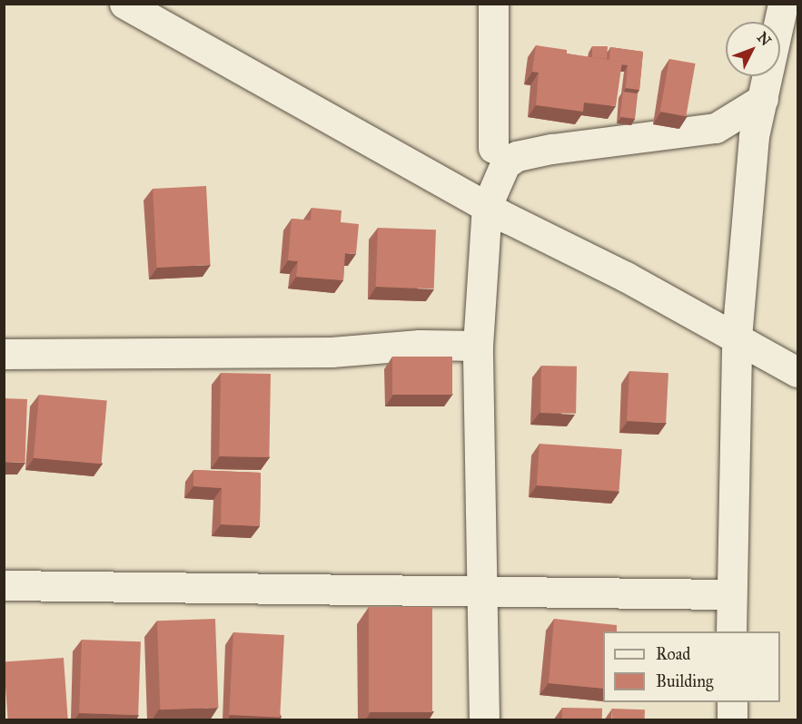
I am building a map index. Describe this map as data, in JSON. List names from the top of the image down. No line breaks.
{"legend":["Road","Building"],"north":"top right"}
